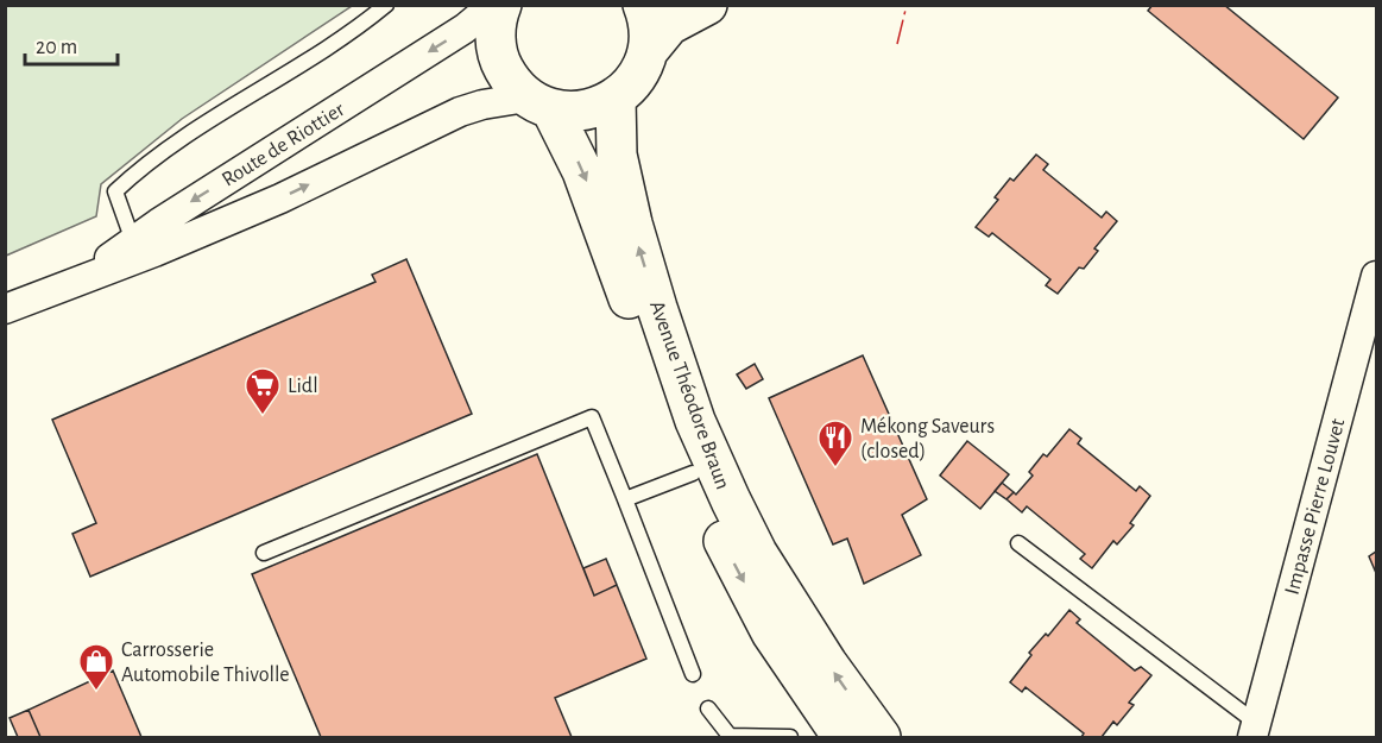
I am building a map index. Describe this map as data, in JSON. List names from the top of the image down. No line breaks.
{"streets":{"main road":["Avenue Théodore Braun"],"street":["Route de Riottier","Impasse Pierre Louvet"]},"crossings":[["Route de Riottier","Avenue Théodore Braun"]],"places":{"supermarket":["Lidl"],"restaurant":["Mékong Saveurs (closed)"],"shop":["Carrosserie Automobile Thivolle"]},"scale_bar":"20 m"}
